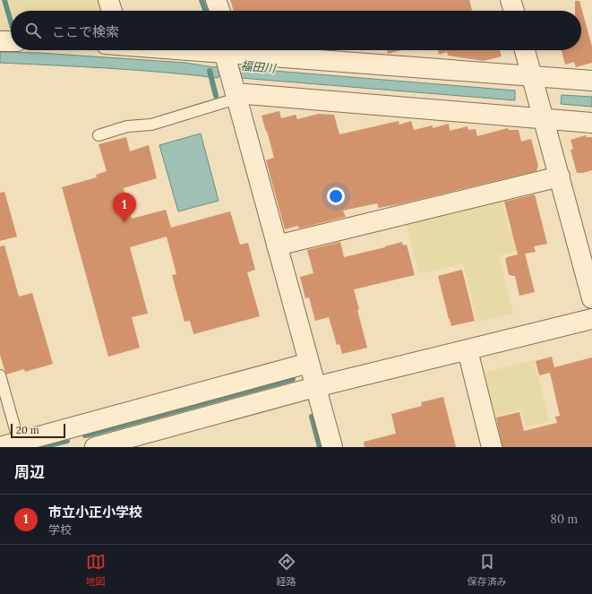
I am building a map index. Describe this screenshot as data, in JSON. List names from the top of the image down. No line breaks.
{"water":["福田川"],"scale_bar":"20 m","page":{"search":"ここで検索","pins":"1","scale":"20 m","heading":"周辺","list":[{"mark":"1","name":"市立小正小学校","note":"学校","value":"80 m"}],"nav":["地図","経路","保存済み"]}}
